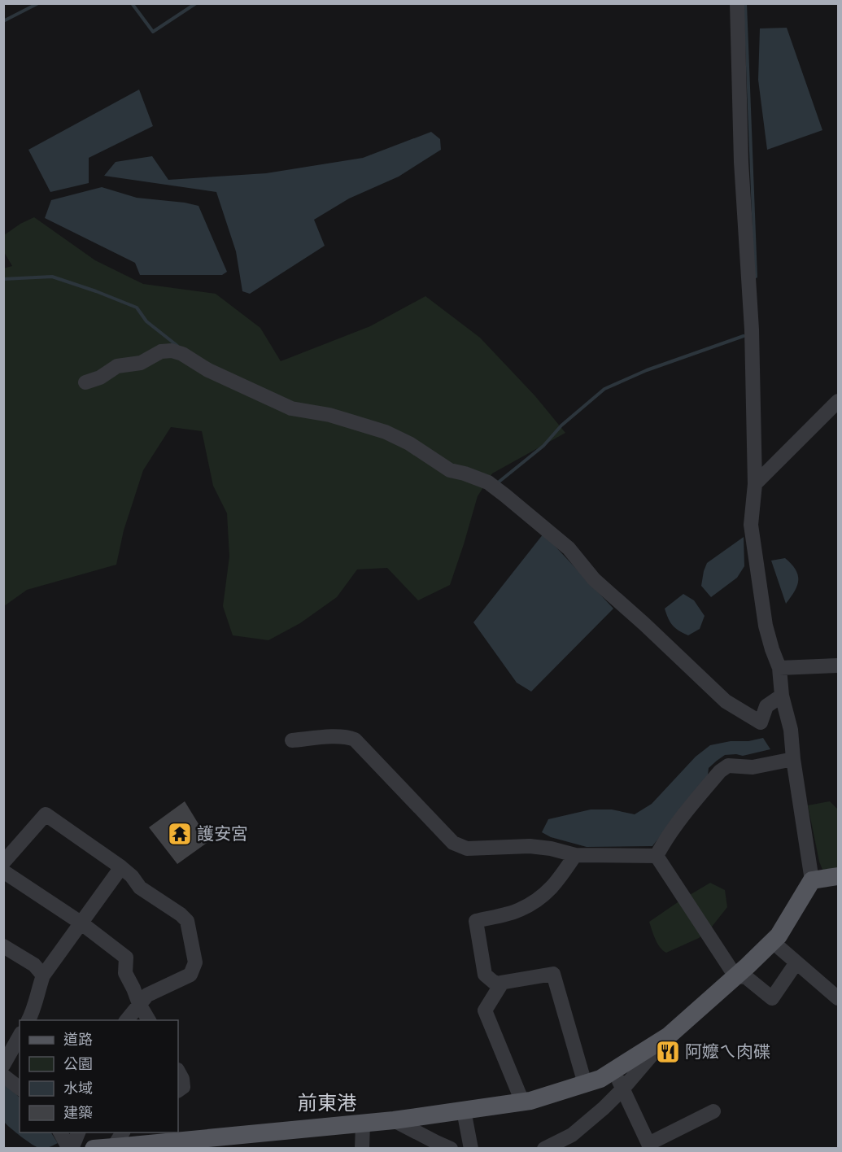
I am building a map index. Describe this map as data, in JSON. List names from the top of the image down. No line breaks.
{"districts":["前東港"],"places":{"temple":["護安宮"],"restaurant":["阿嬤ㄟ肉碟"]},"legend":["道路","公園","水域","建築"]}
